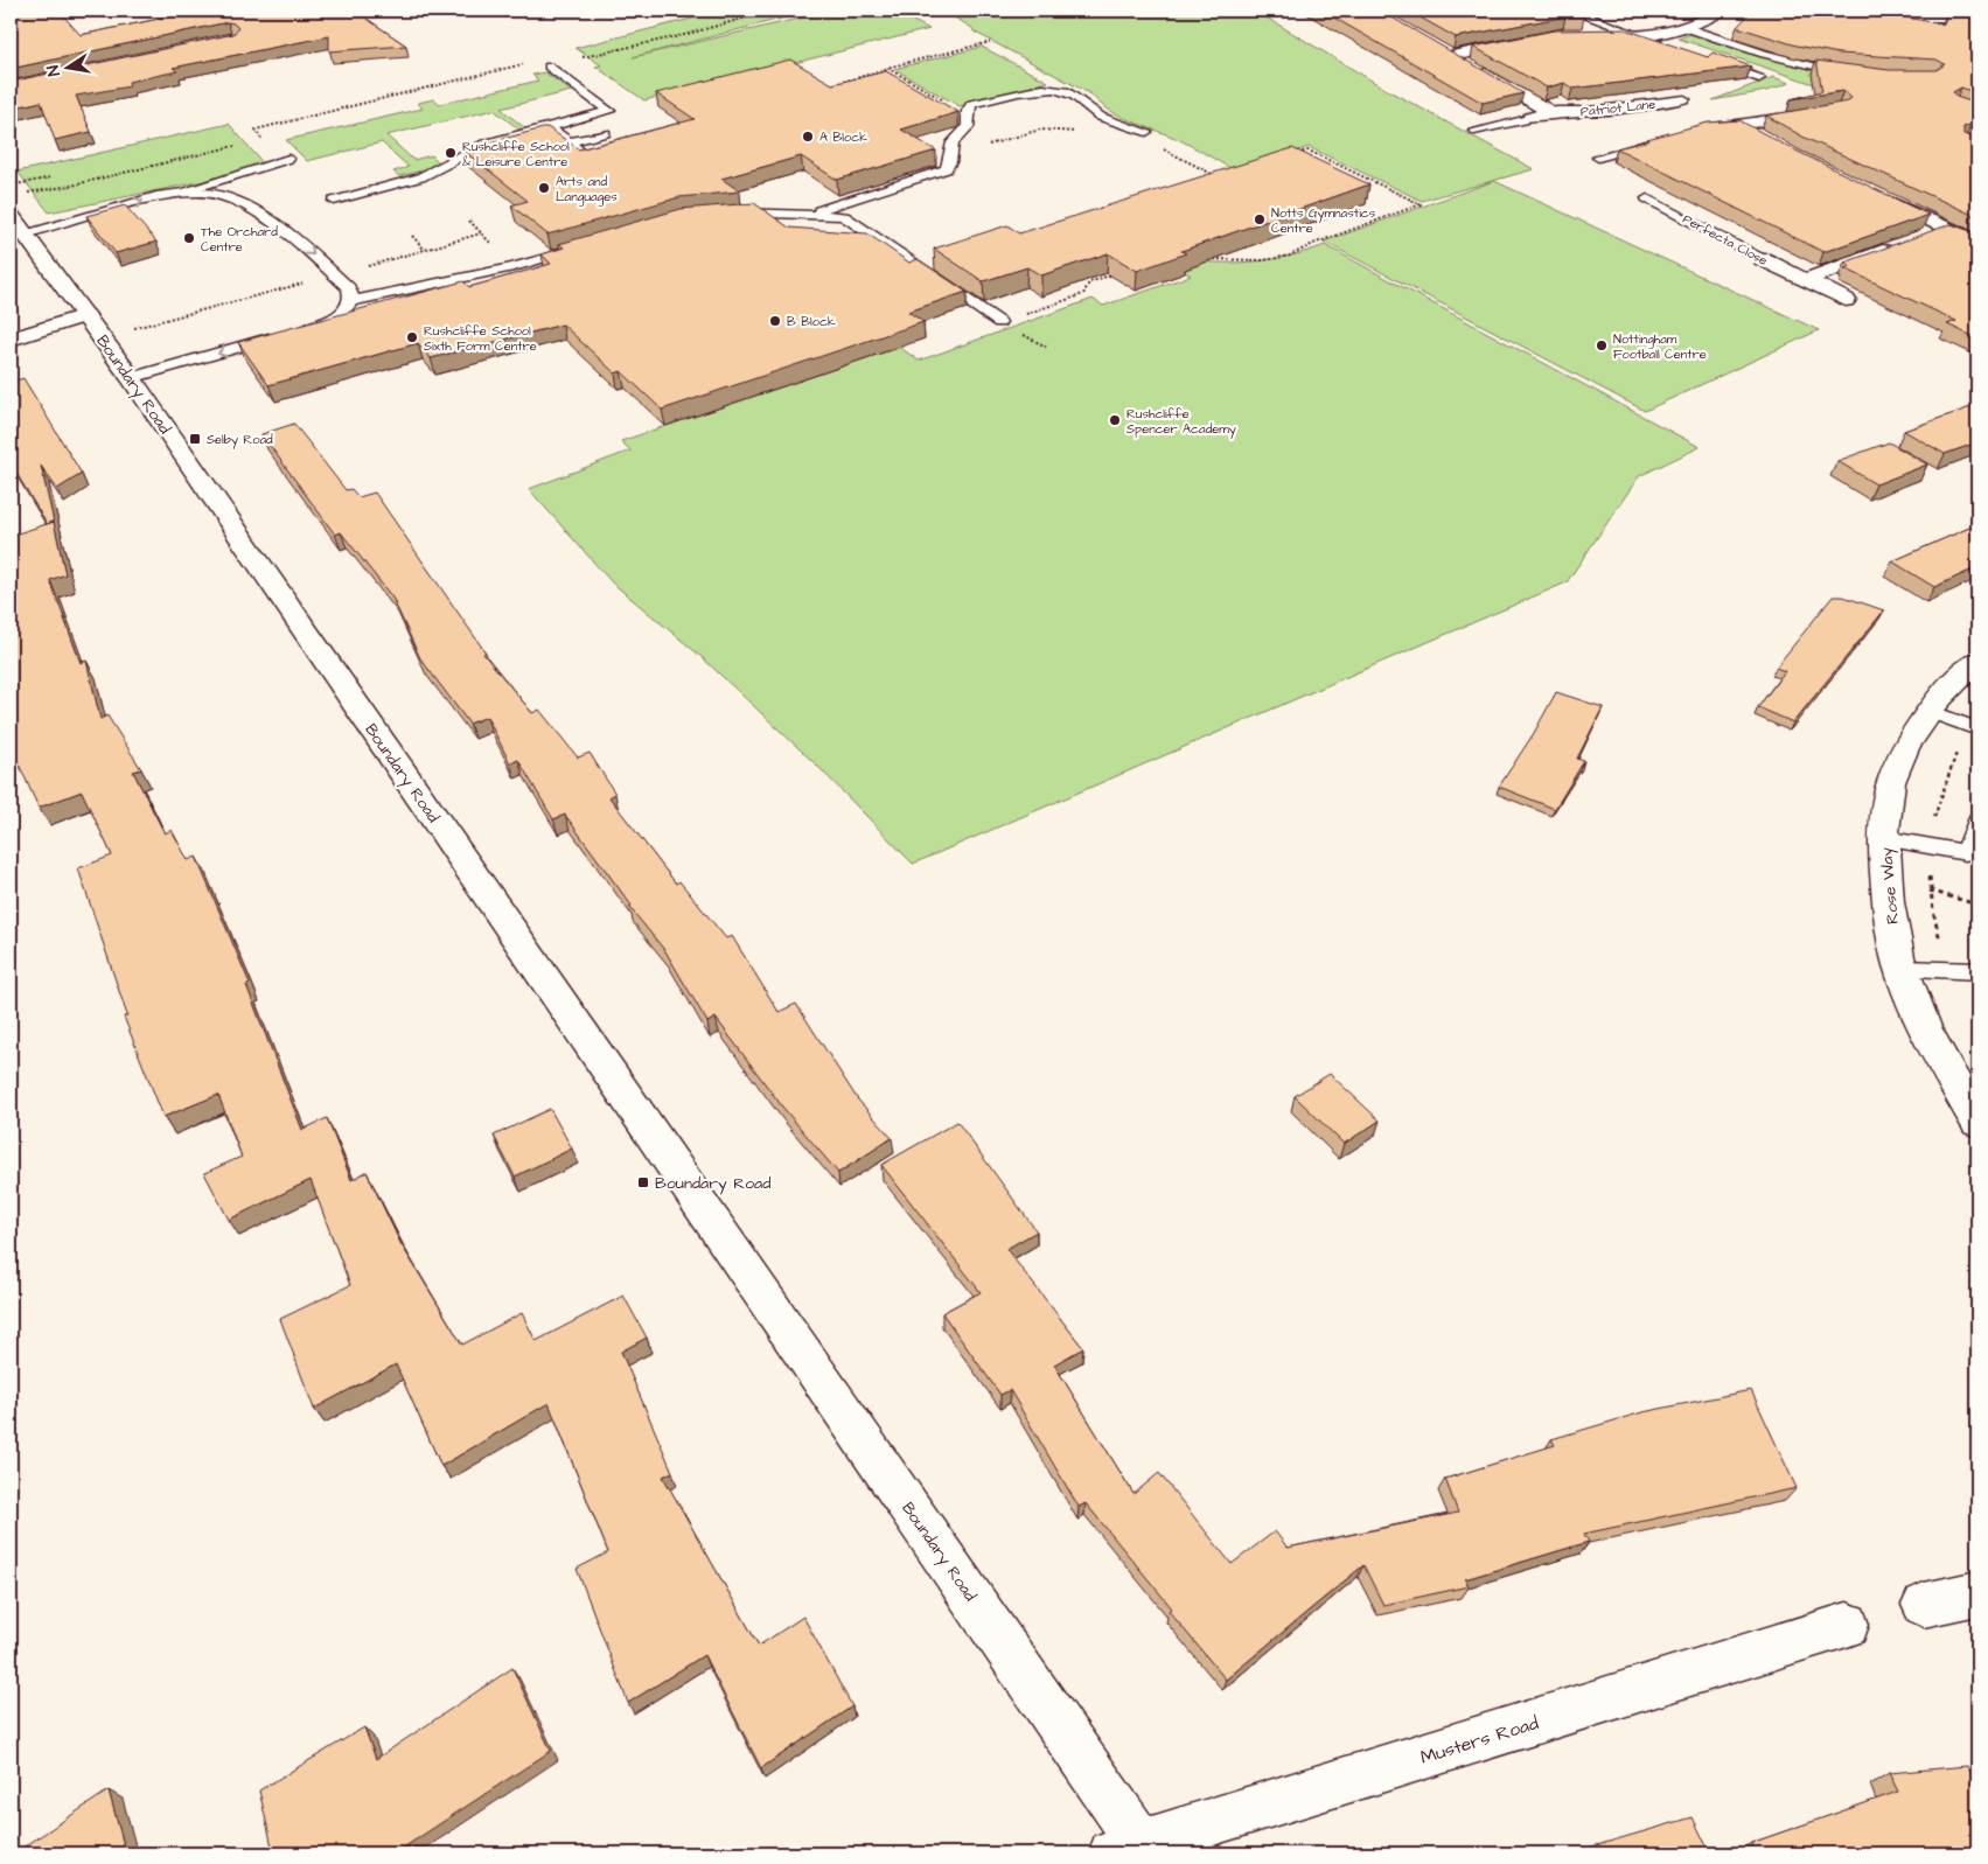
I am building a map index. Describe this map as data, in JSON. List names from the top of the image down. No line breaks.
{"streets":{"street":["Patriot Lane","Perfecta Close","Boundary Road","Rose Way","Musters Road"]},"crossings":[["Boundary Road","Musters Road"]],"places":{"other":["A Block","Rushcliffe School & Leisure Centre","Arts and Languages","Notts Gymnastics Centre","The Orchard Centre","B Block","Rushcliffe School Sixth Form Centre","Nottingham Football Centre","Rushcliffe Spencer Academy"],"transit":["Selby Road","Boundary Road"]},"north":"left"}
